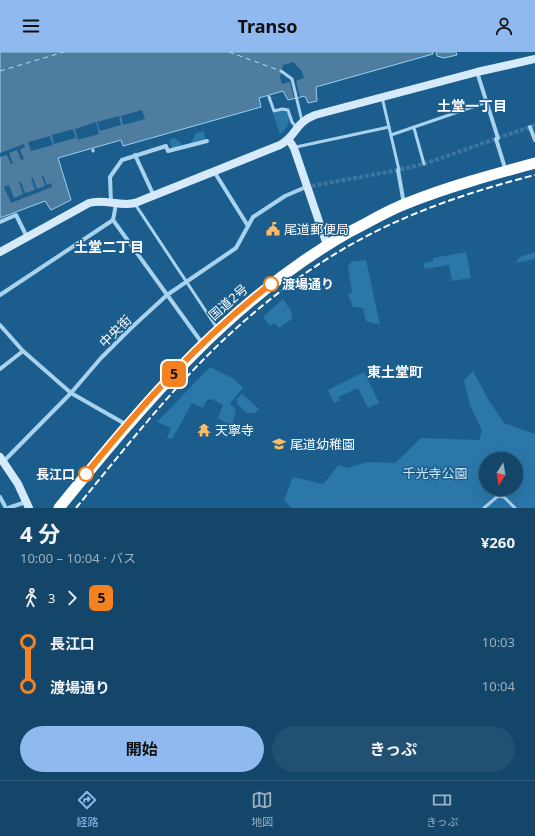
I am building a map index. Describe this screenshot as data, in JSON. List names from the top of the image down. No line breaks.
{"streets":{"highway":["国道2号"],"street":["中央街"]},"districts":["土堂一丁目","土堂二丁目","東土堂町"],"parks":["千光寺公園"],"places":{"public building":["尾道郵便局"],"other":["渡場通り","長江口"],"temple":["天寧寺"],"school or university":["尾道幼稚園"]},"lines":["bus line 5"],"north":"bottom","page":{"header":"Transo","on_map":"5","heading":["4 分","10:00 – 10:04 · バス","¥260"],"legs":["3","5"],"list":[{"name":"長江口","value":"10:03"},{"name":"渡場通り","value":"10:04"}],"buttons":["開始","きっぷ"],"tabs":["経路","地図","きっぷ"]}}
